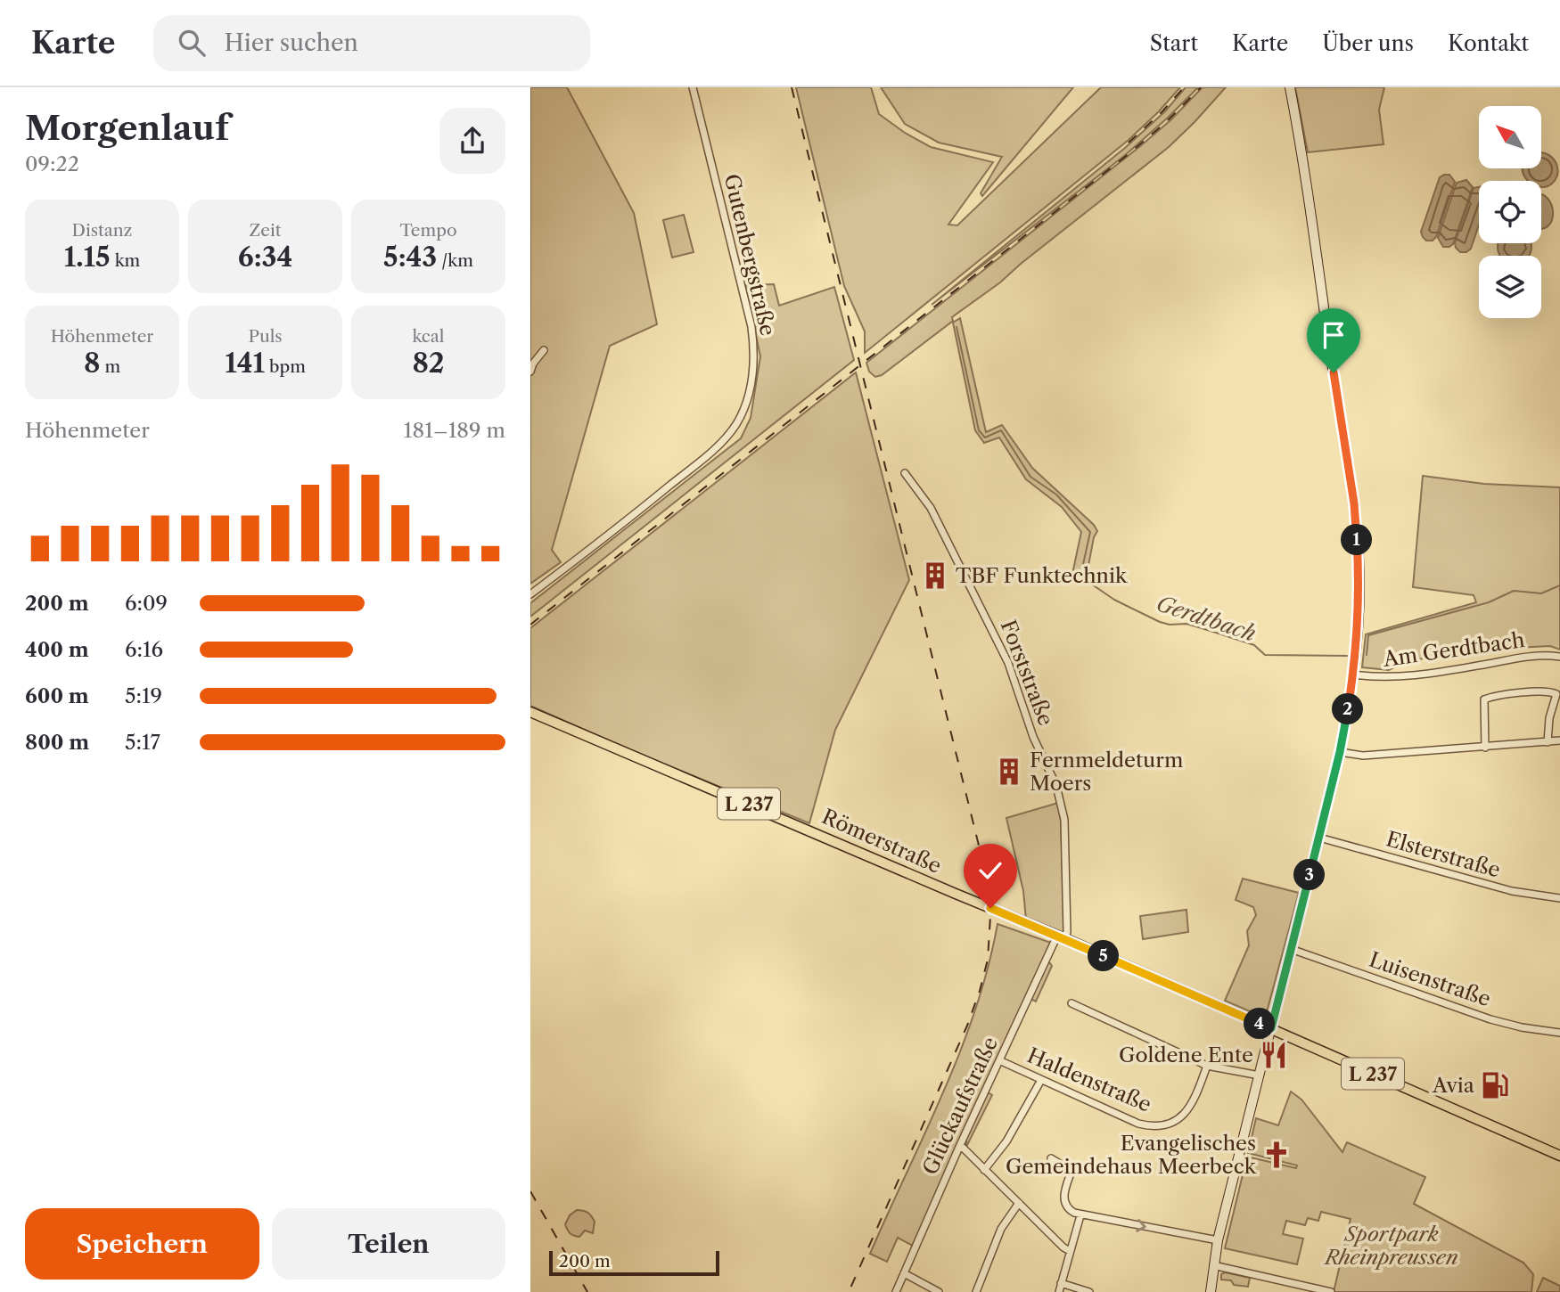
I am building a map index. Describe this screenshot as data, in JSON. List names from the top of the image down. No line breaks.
{"streets":{"main road":["L 237","Römerstraße"],"street":["Gutenbergstraße","Am Gerdtbach","Forststraße","Elsterstraße","Luisenstraße","Haldenstraße","Glückaufstraße"]},"crossings":[["Forststraße","Römerstraße"],["Forststraße","Glückaufstraße"],["Römerstraße","Glückaufstraße"],["Haldenstraße","Glückaufstraße"]],"water":["Gerdtbach"],"parks":["Sportpark Rheinpreussen"],"places":{"building":["TBF Funktechnik","Fernmeldeturm Moers"],"restaurant":["Goldene Ente"],"fuel station":["Avia"],"church":["Evangelisches Gemeindehaus Meerbeck"]},"scale_bar":"200 m","north":"top left","page":{"header":"Karte","search":"Hier suchen","nav":["Start","Karte","Über uns","Kontakt"],"heading":["Morgenlauf","09:22"],"stats":[["Distanz","1.15 km"],["Zeit","6:34"],["Tempo","5:43 /km"],["Höhenmeter","8 m"],["Puls","141 bpm"],["kcal","82"]],"chart":["Höhenmeter","181–189 m"],"pins":["1","2","3","5","4"],"list":[{"name":"200 m","note":"6:09"},{"name":"400 m","note":"6:16"},{"name":"600 m","note":"5:19"},{"name":"800 m","note":"5:17"}],"buttons":["Speichern","Teilen"],"scale":"200 m"}}
